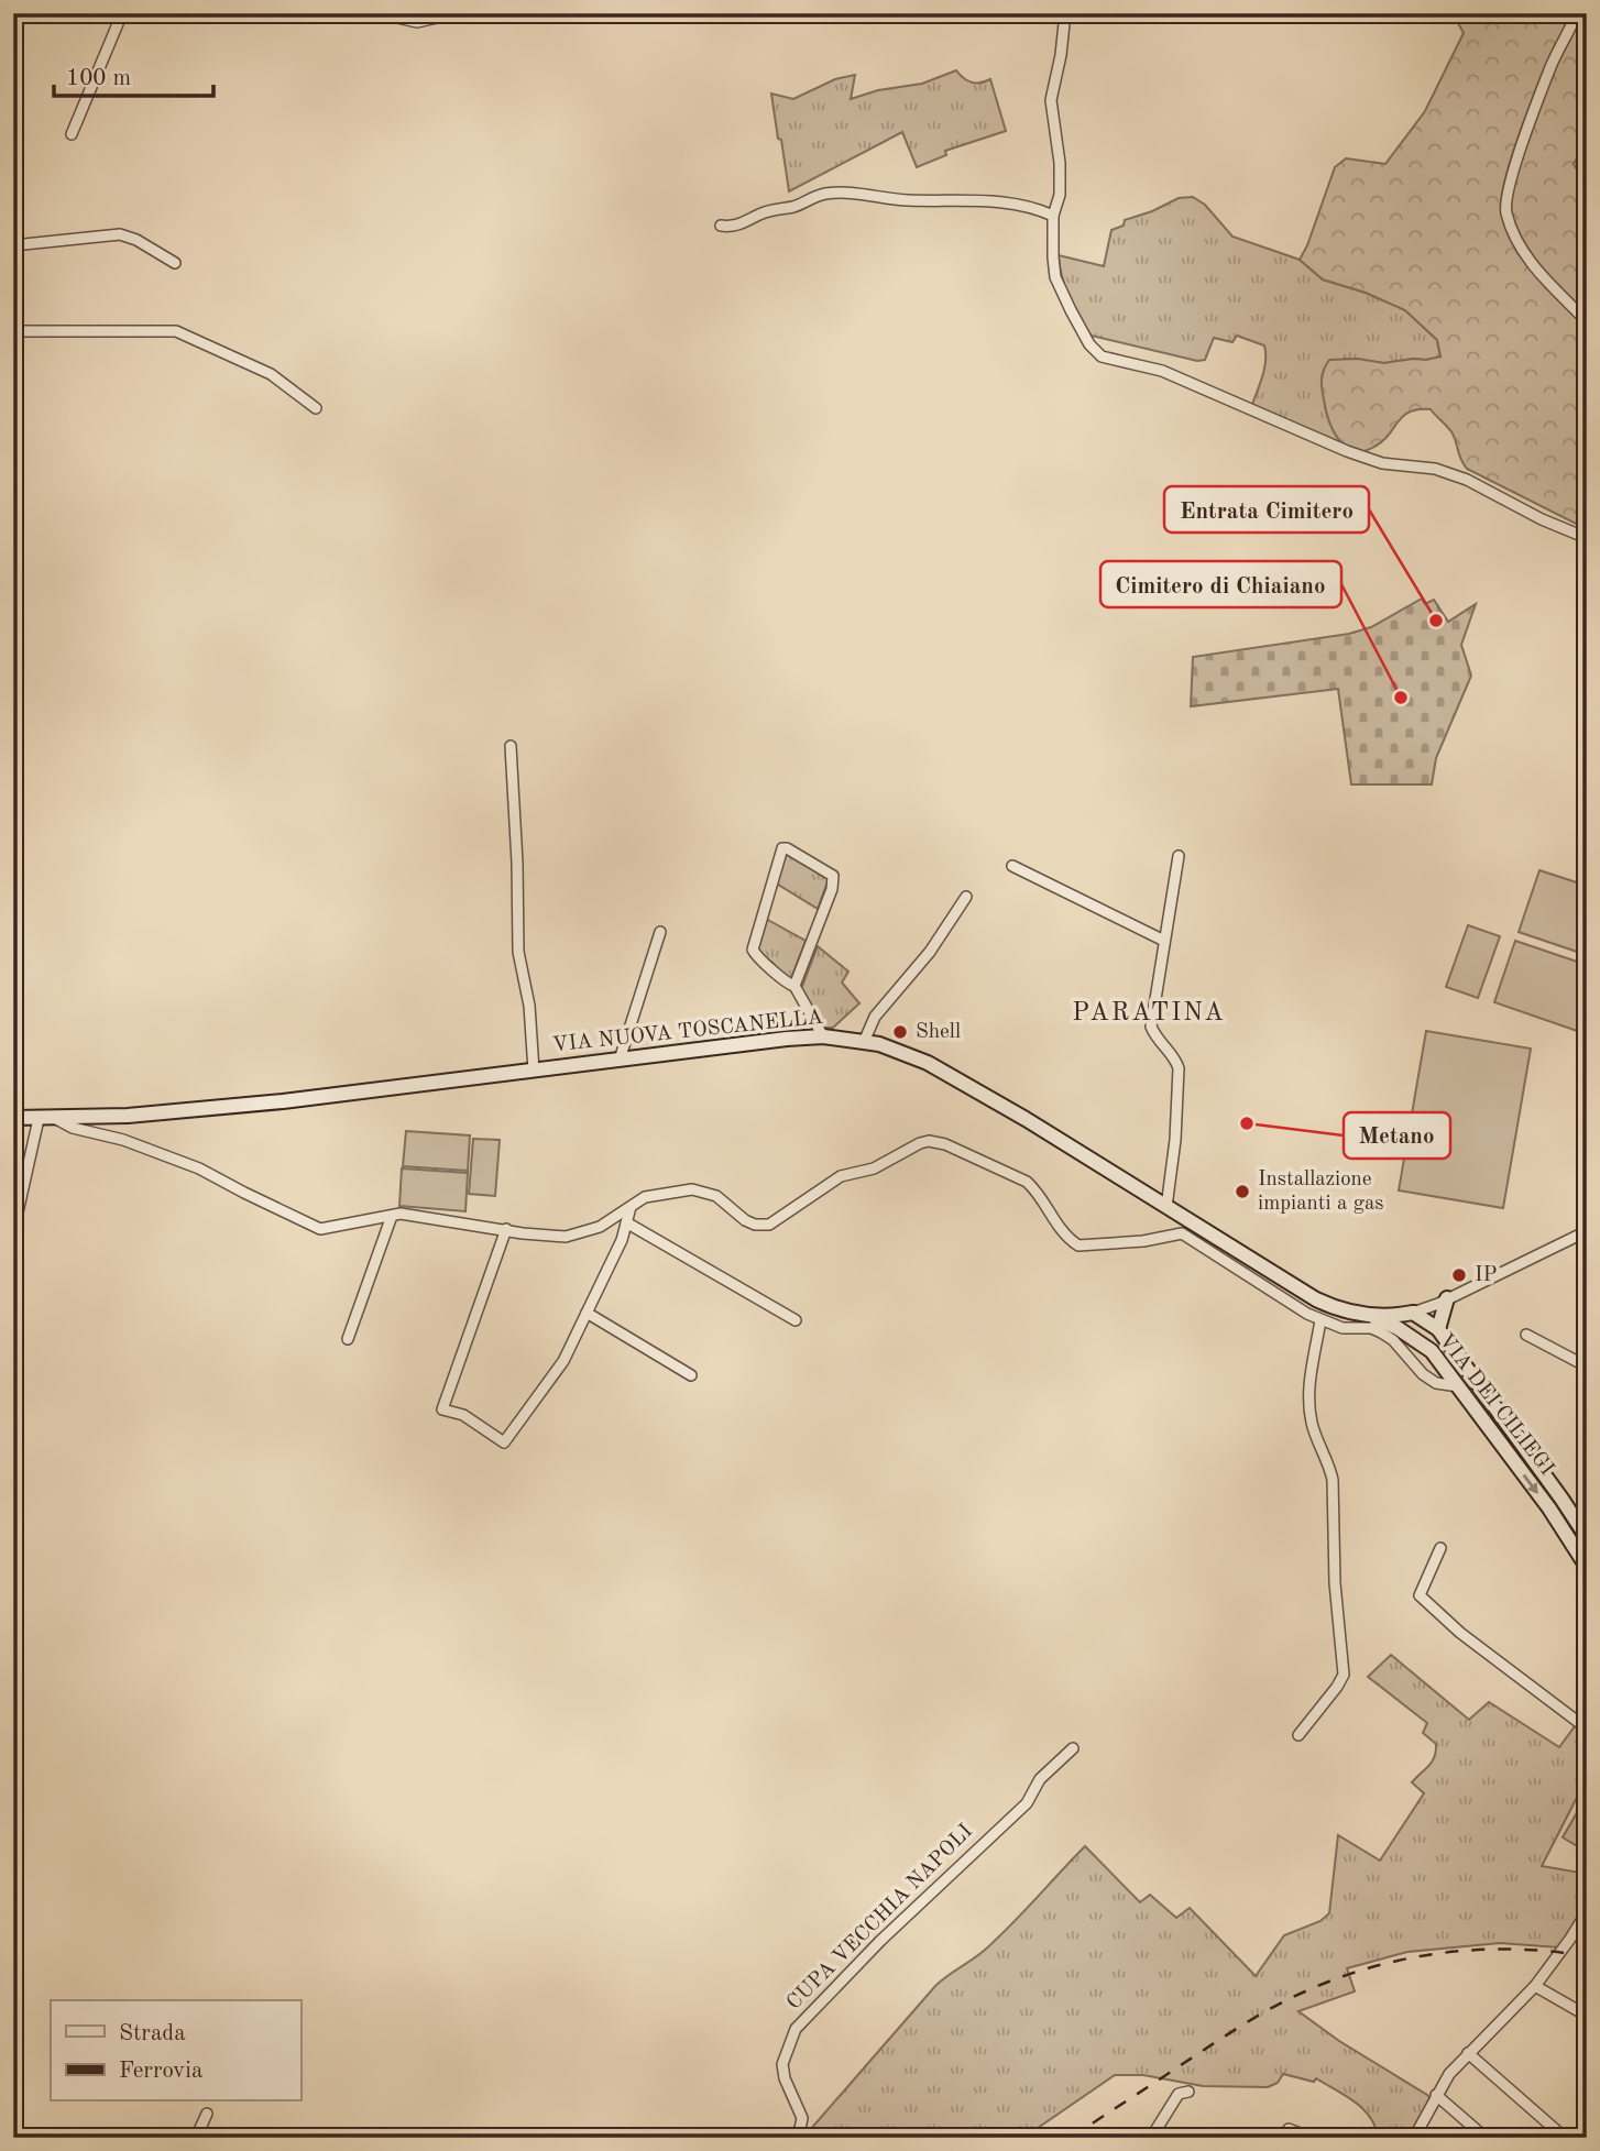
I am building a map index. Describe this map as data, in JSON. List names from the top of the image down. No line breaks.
{"streets":{"main road":["VIA NUOVA TOSCANELLA","VIA DEI CILIEGI"],"street":["CUPA VECCHIA NAPOLI"]},"crossings":[["VIA NUOVA TOSCANELLA","VIA DEI CILIEGI"]],"districts":["PARATINA"],"places":["Entrata Cimitero","Cimitero di Chiaiano","Shell","Metano","Installazione impianti a gas","IP"],"legend":["Strada","Ferrovia"],"scale_bar":"100 m"}
